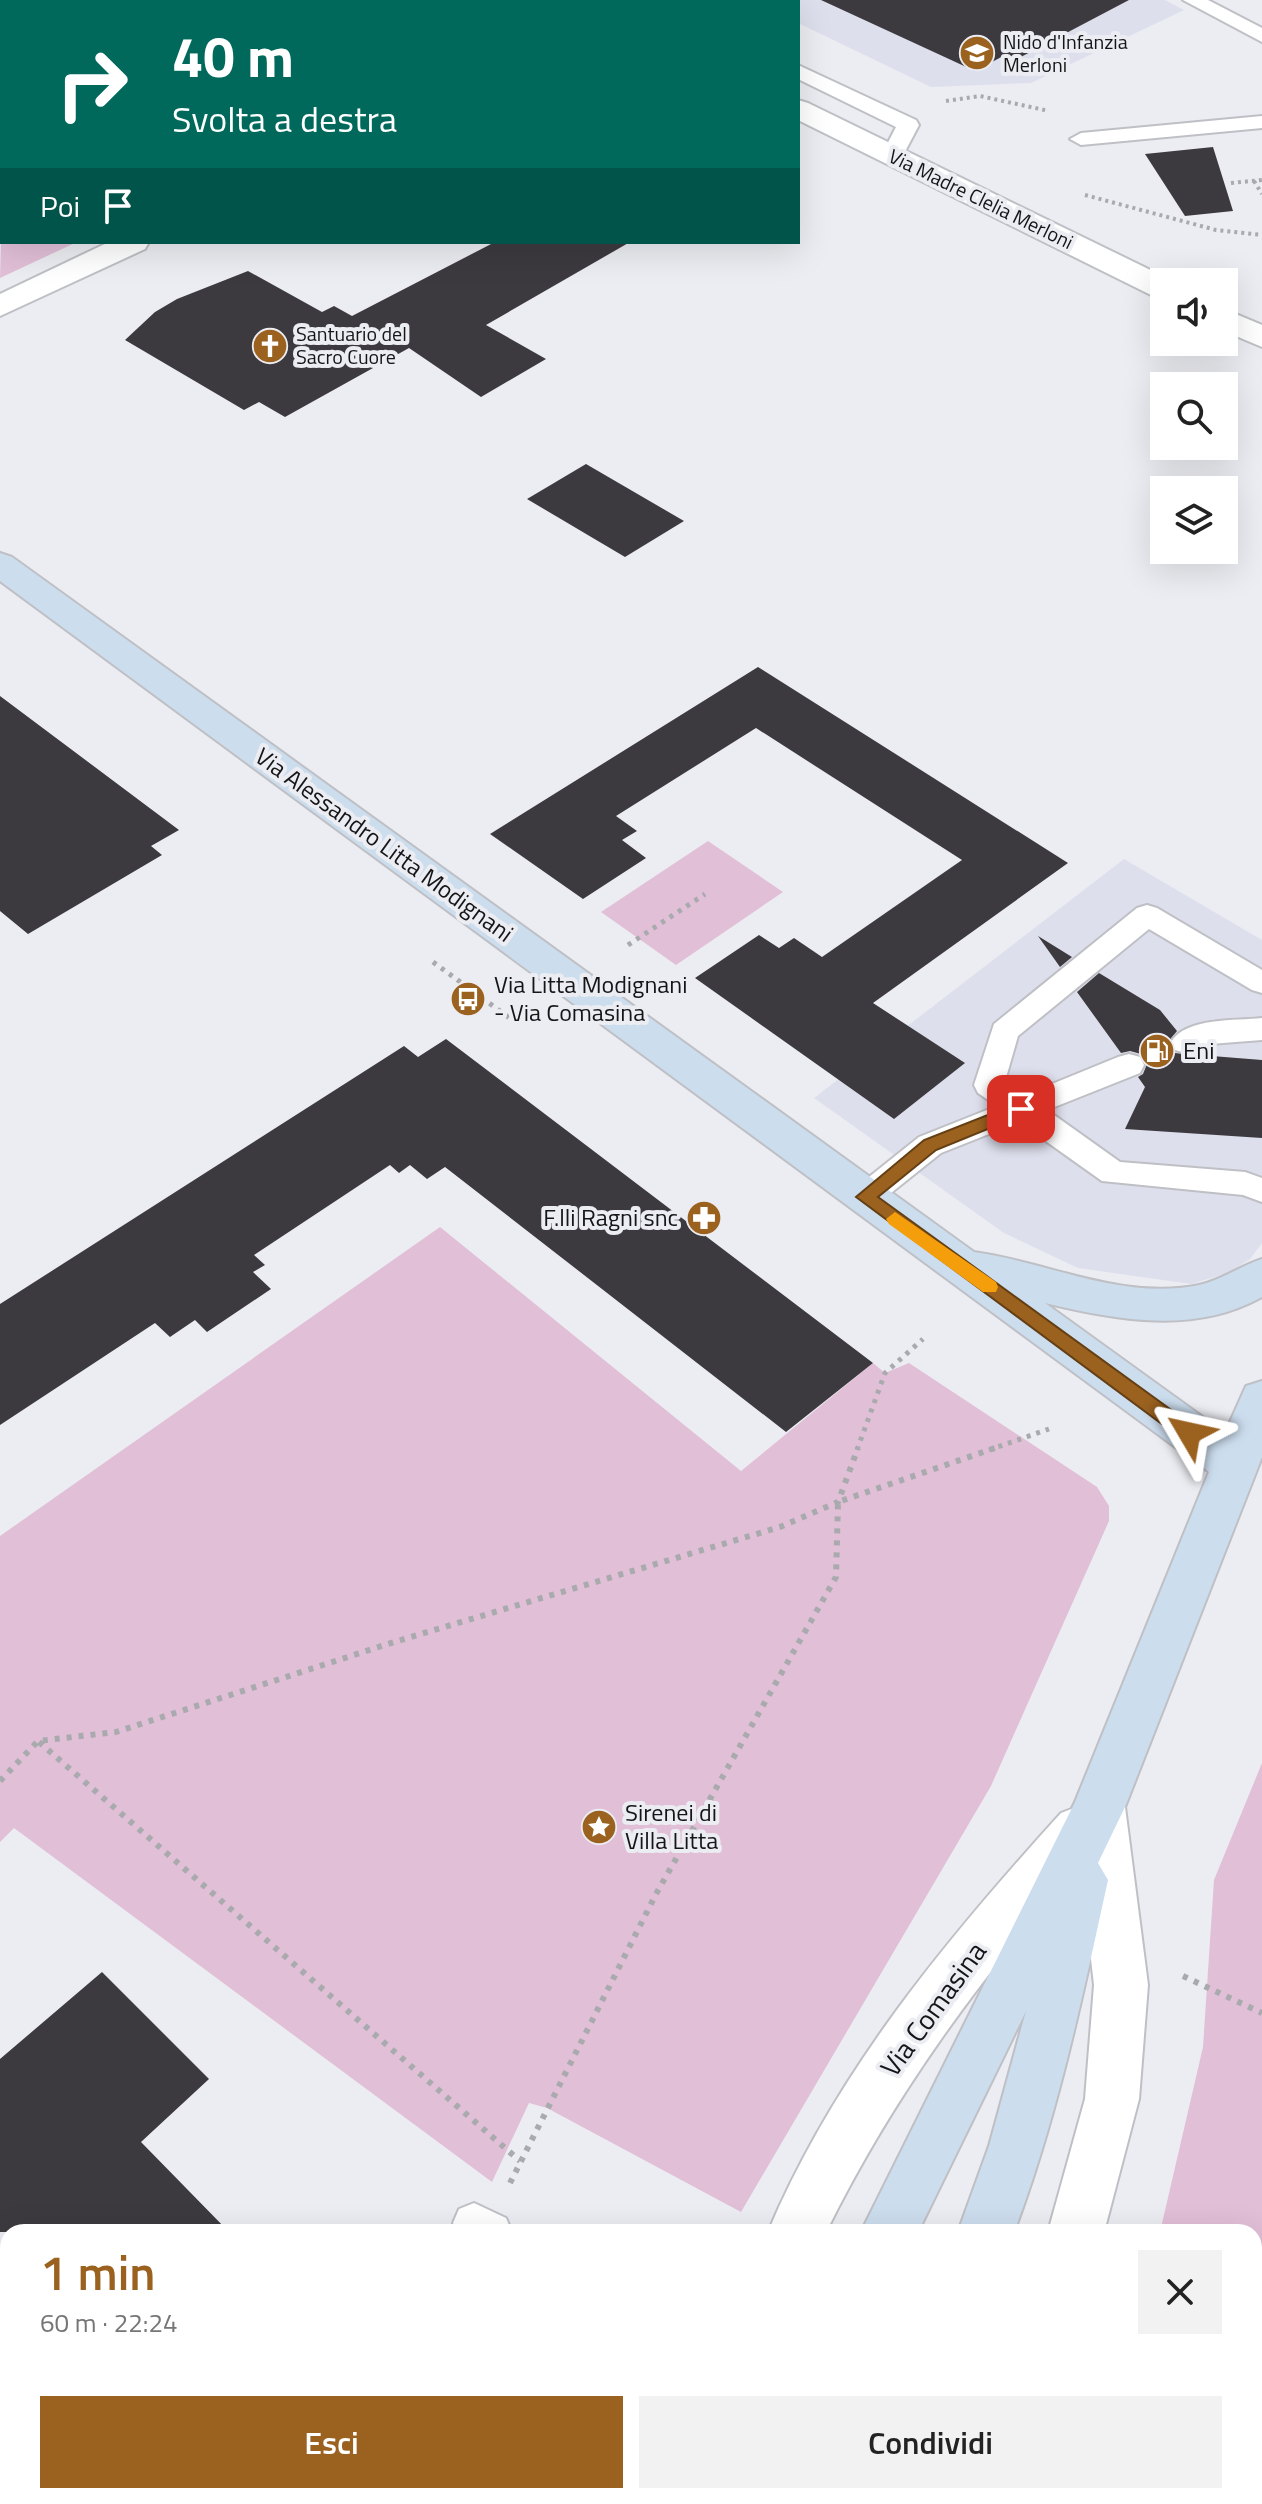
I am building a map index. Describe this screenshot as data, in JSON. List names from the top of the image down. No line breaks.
{"streets":{"street":["Via Madre Clelia Merloni","Via Alessandro Litta Modignani","Via Comasina"]},"crossings":[["Via Alessandro Litta Modignani","Via Comasina"]],"places":{"school or university":["Nido d'Infanzia Merloni"],"church":["Santuario del Sacro Cuore"],"bus stop":["Via Litta Modignani - Via Comasina"],"fuel station":["Eni"],"pharmacy":["F.lli Ragni snc"],"place":["Sirenei di Villa Litta"]},"page":{"turn":["40 m","Svolta a destra"],"then":"Poi","heading":["1 min","60 m · 22:24"],"buttons":["Esci","Condividi"]}}
